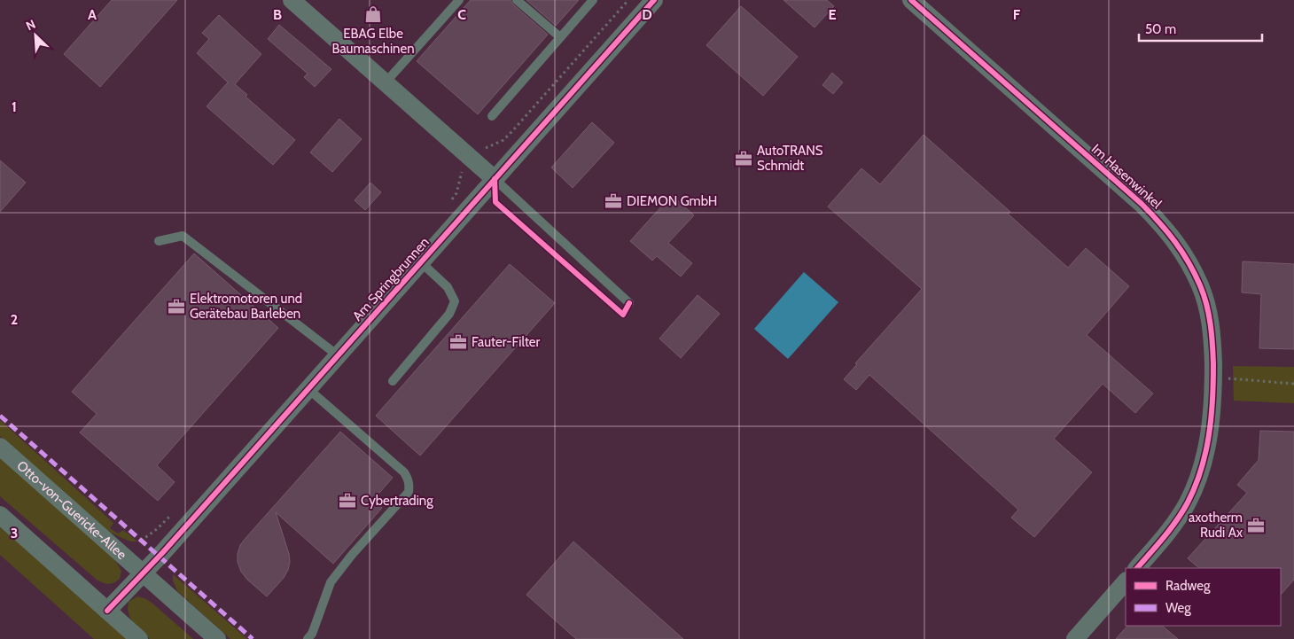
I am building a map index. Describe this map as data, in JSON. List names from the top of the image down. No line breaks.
{"streets":{"street":["Im Hasenwinkel","Am Springbrunnen","Otto-von-Guericke-Allee"]},"crossings":[["Am Springbrunnen","Otto-von-Guericke-Allee"]],"places":{"shop":["EBAG Elbe Baumaschinen"],"office":["AutoTRANS Schmidt","DIEMON GmbH","Elektromotoren und Gerätebau Barleben","Fauter-Filter","Cybertrading","axotherm Rudi Ax"]},"legend":["Radweg","Weg"],"scale_bar":"50 m","north":"top left","grid":{"columns":["A","B","C","D","E","F"],"rows":["1","2","3"]}}
